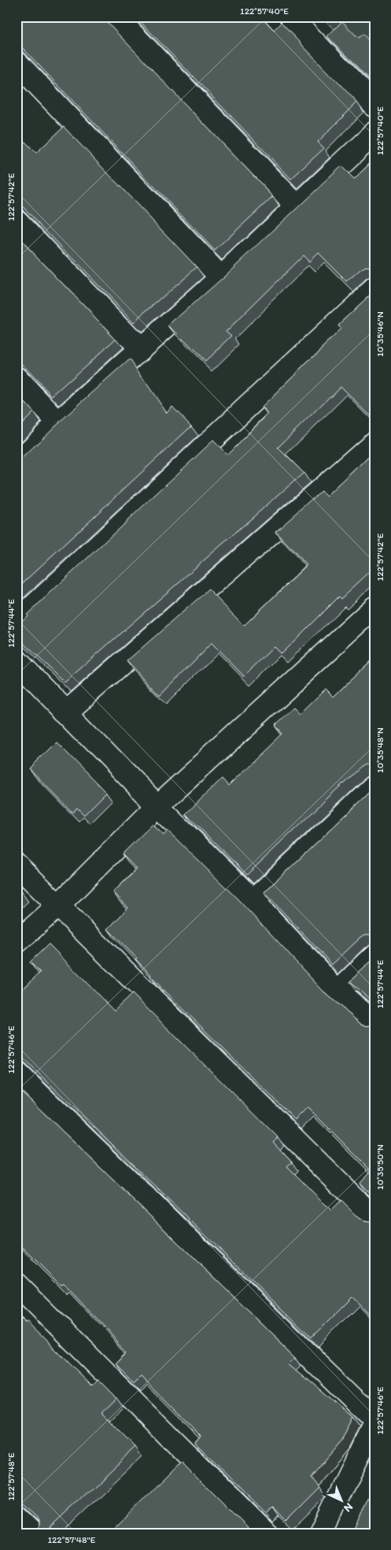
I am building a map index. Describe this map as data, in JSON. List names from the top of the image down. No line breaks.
{"north":"bottom right","coordinates":["122°57'40\"E","122°57'42\"E","10°35'46\"N","122°57'44\"E","10°35'48\"N","122°57'46\"E","10°35'50\"N","122°57'48\"E"]}
